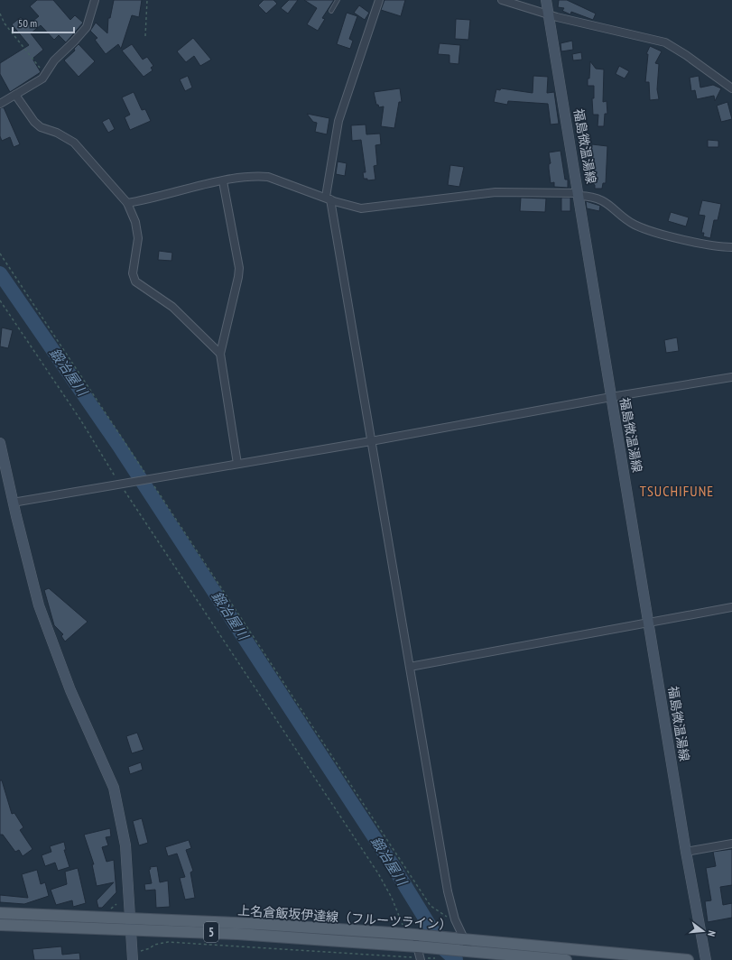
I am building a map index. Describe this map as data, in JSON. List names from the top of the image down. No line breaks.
{"streets":{"main road":["福島微温湯線","上名倉飯坂伊達線（フルーツライン）","5"]},"districts":["TSUCHIFUNE"],"water":["鍛冶屋川"],"scale_bar":"50 m","north":"right"}
